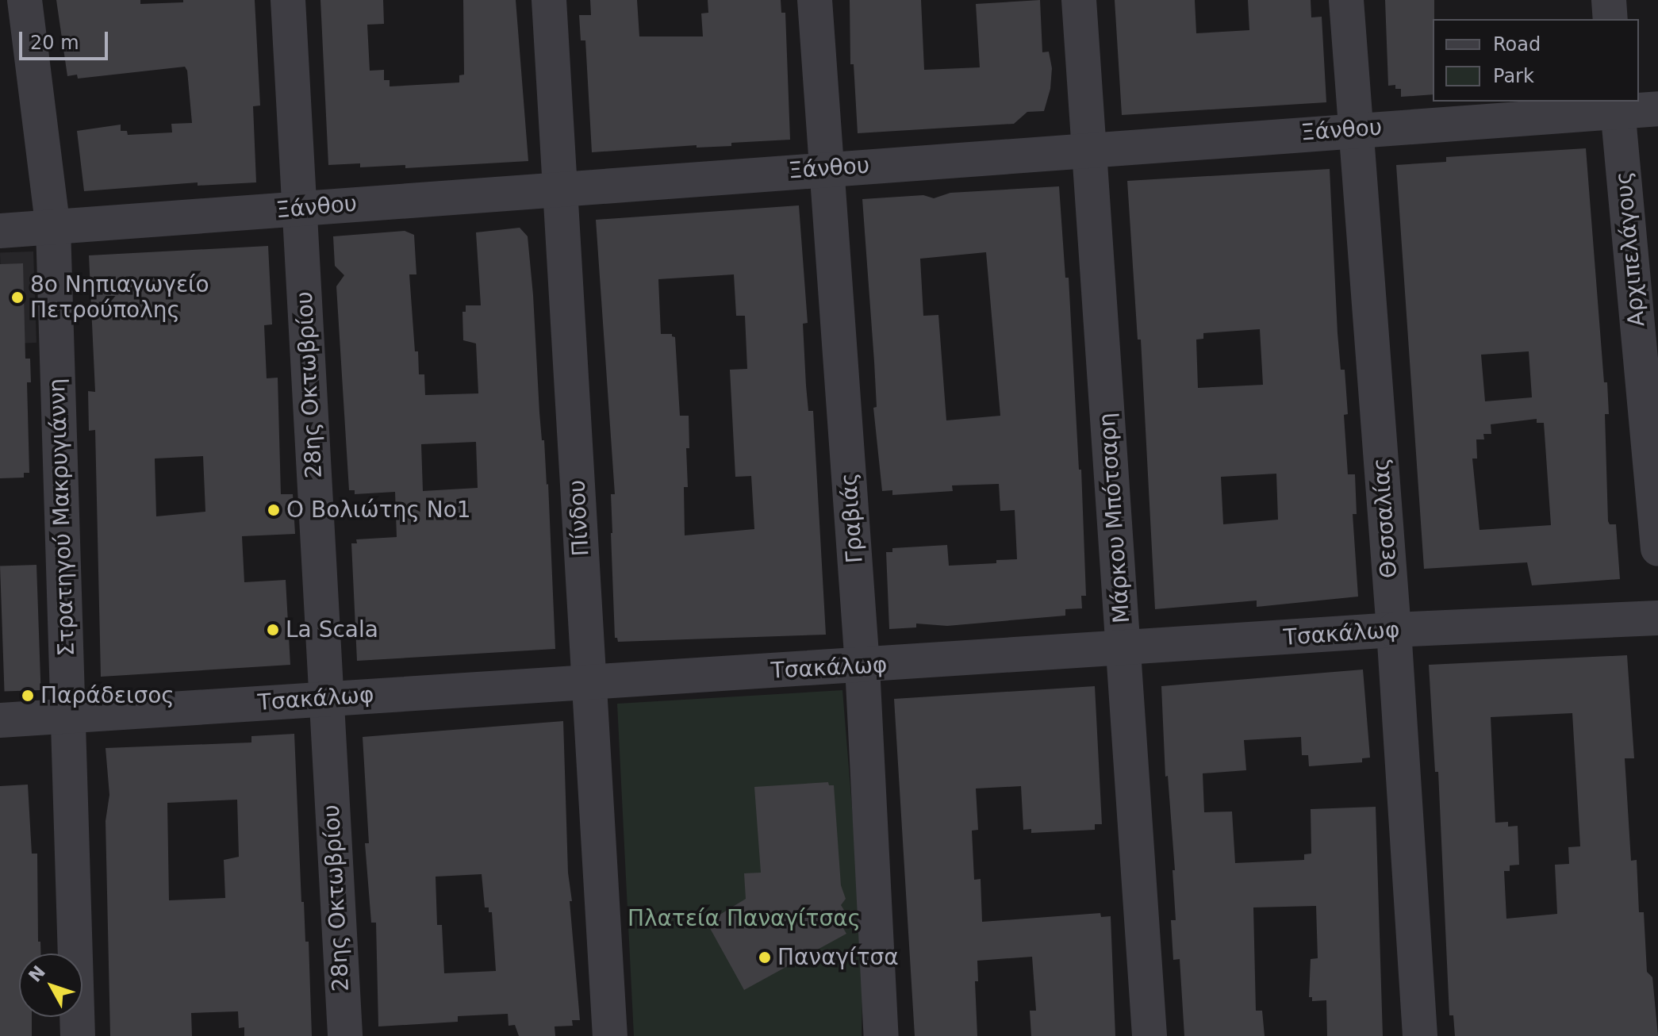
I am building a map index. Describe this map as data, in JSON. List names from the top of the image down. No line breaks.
{"streets":{"street":["Ξάνθου","Αρχιπελάγους","28ης Οκτωβρίου","Στρατηγού Μακρυγιάννη","Πίνδου","Γραβιάς","Μάρκου Μπότσαρη","Θεσσαλίας","Τσακάλωφ"]},"crossings":[["Ξάνθου","Αρχιπελάγους"],["Ξάνθου","28ης Οκτωβρίου"],["Ξάνθου","Στρατηγού Μακρυγιάννη"],["Ξάνθου","Πίνδου"],["Ξάνθου","Γραβιάς"],["Ξάνθου","Μάρκου Μπότσαρη"],["Ξάνθου","Θεσσαλίας"],["28ης Οκτωβρίου","Τσακάλωφ"],["Στρατηγού Μακρυγιάννη","Τσακάλωφ"],["Πίνδου","Τσακάλωφ"],["Γραβιάς","Τσακάλωφ"],["Μάρκου Μπότσαρη","Τσακάλωφ"],["Θεσσαλίας","Τσακάλωφ"]],"parks":["Πλατεία Παναγίτσας"],"places":["8ο Νηπιαγωγείο Πετρούπολης","Ο Βολιώτης Νο1","La Scala","Παράδεισος","Παναγίτσα"],"legend":["Road","Park"],"scale_bar":"20 m","north":"top left"}
